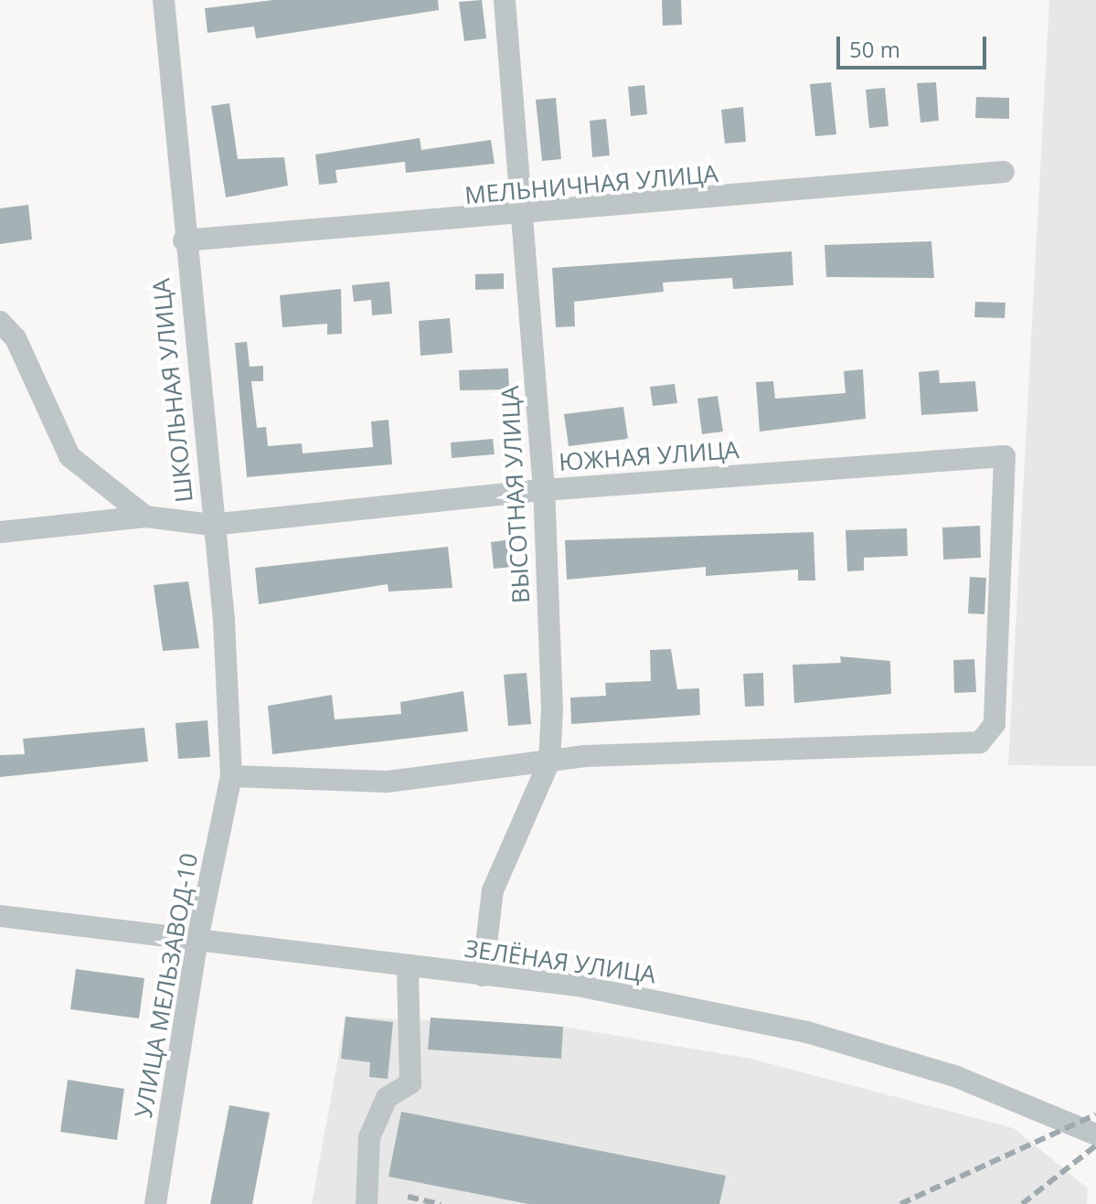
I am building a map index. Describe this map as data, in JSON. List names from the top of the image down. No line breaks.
{"streets":{"street":["МЕЛЬНИЧНАЯ УЛИЦА","ШКОЛЬНАЯ УЛИЦА","ЮЖНАЯ УЛИЦА","ВЫСОТНАЯ УЛИЦА","ЗЕЛЁНАЯ УЛИЦА","УЛИЦА МЕЛЬЗАВОД-10"]},"crossings":[["МЕЛЬНИЧНАЯ УЛИЦА","ШКОЛЬНАЯ УЛИЦА"],["МЕЛЬНИЧНАЯ УЛИЦА","ВЫСОТНАЯ УЛИЦА"],["ШКОЛЬНАЯ УЛИЦА","ЮЖНАЯ УЛИЦА"],["ШКОЛЬНАЯ УЛИЦА","УЛИЦА МЕЛЬЗАВОД-10"],["ЮЖНАЯ УЛИЦА","ВЫСОТНАЯ УЛИЦА"],["ВЫСОТНАЯ УЛИЦА","ЗЕЛЁНАЯ УЛИЦА"],["ЗЕЛЁНАЯ УЛИЦА","УЛИЦА МЕЛЬЗАВОД-10"]],"scale_bar":"50 m"}
